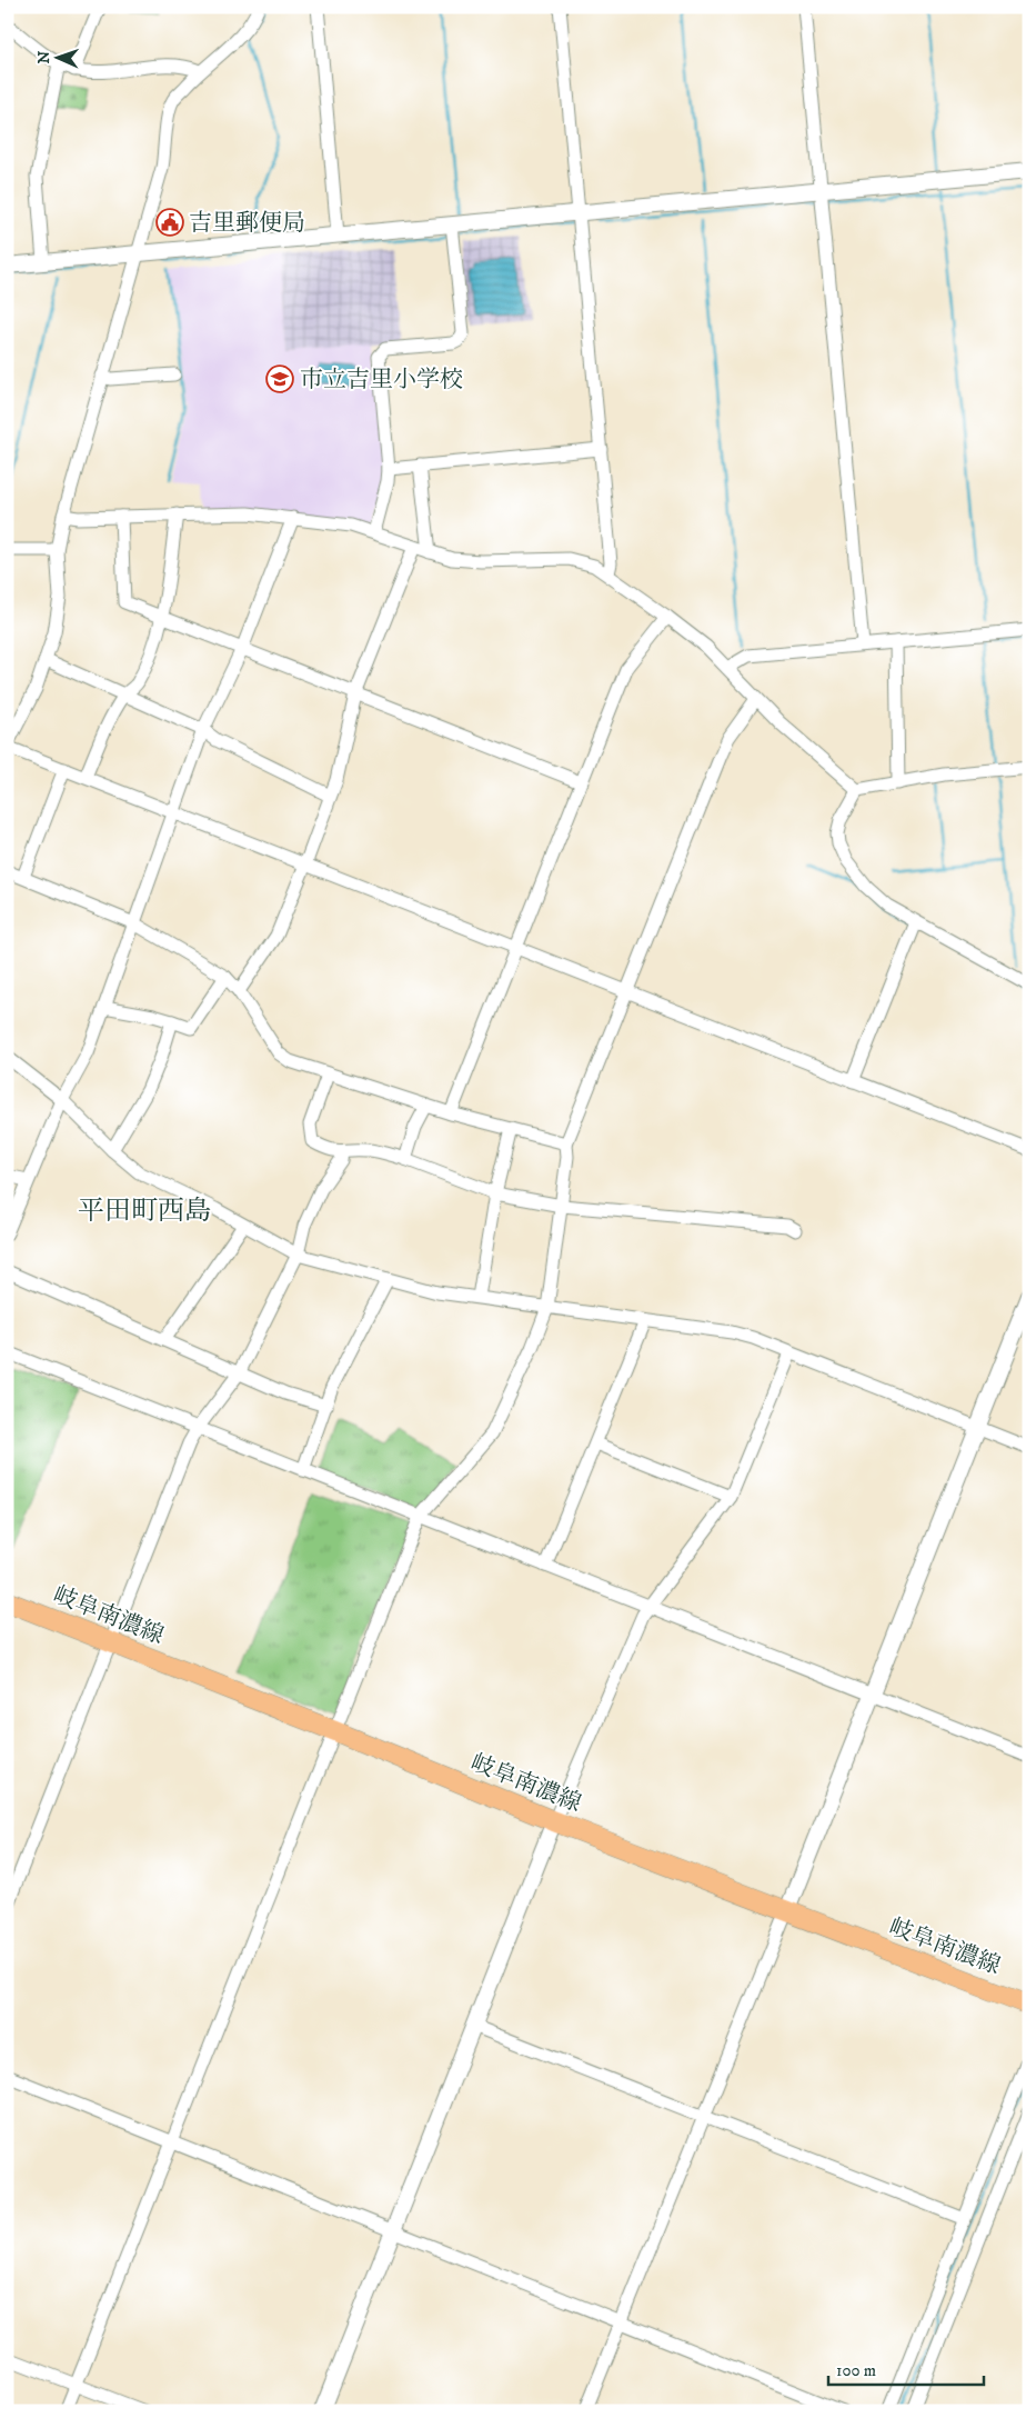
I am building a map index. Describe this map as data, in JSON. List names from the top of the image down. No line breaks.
{"streets":{"main road":["岐阜南濃線"]},"districts":["平田町西島"],"places":{"public building":["吉里郵便局"],"school or university":["市立吉里小学校"]},"scale_bar":"100 m","north":"left"}
